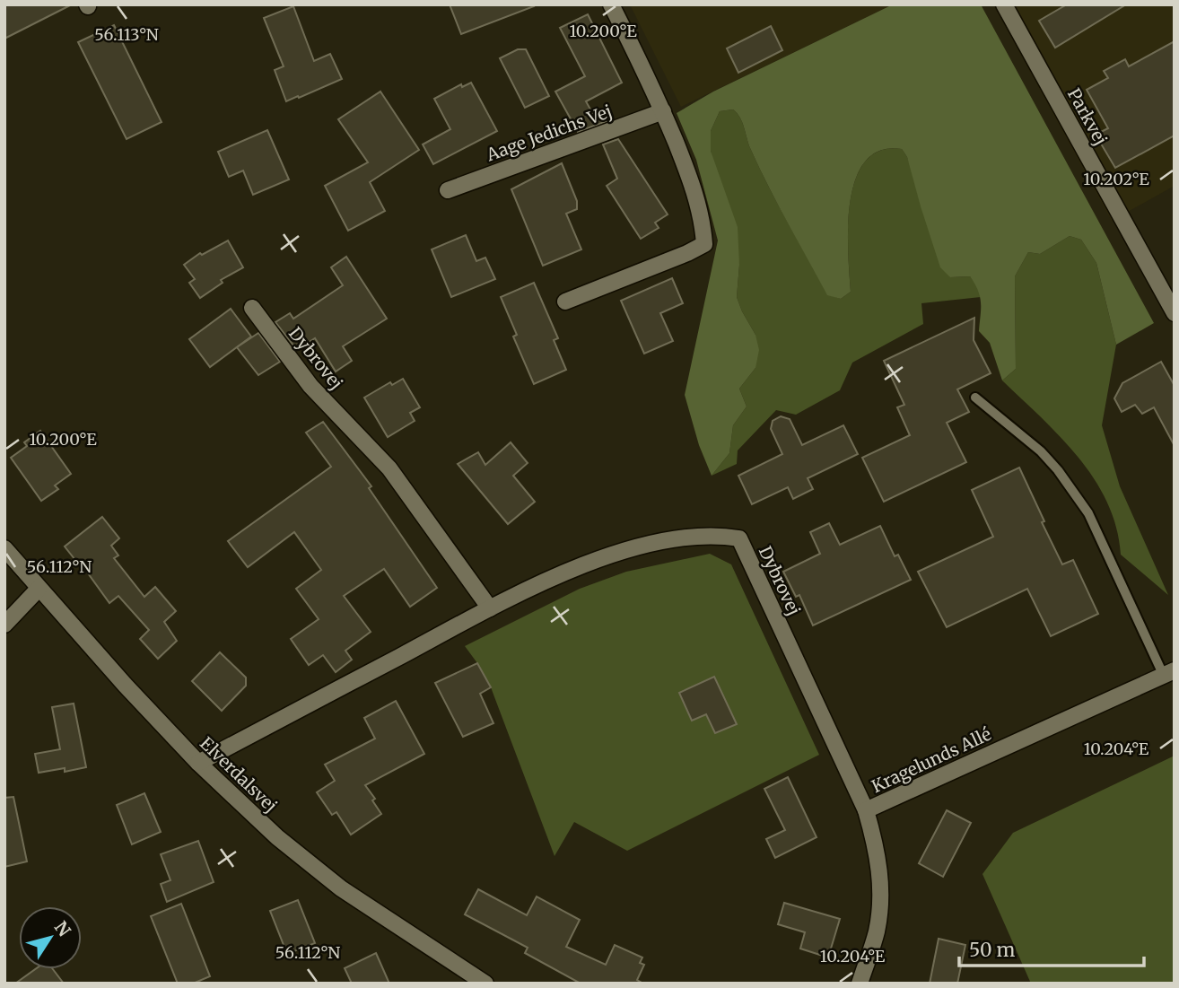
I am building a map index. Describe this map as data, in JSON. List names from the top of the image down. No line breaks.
{"streets":{"street":["Parkvej","Aage Jedichs Vej","Dybrovej","Kragelunds Allé","Elverdalsvej"]},"crossings":[["Dybrovej","Kragelunds Allé"],["Dybrovej","Elverdalsvej"]],"scale_bar":"50 m","north":"top right","coordinates":["10.200°E","56.113°N","10.202°E","56.112°N","10.204°E"]}
